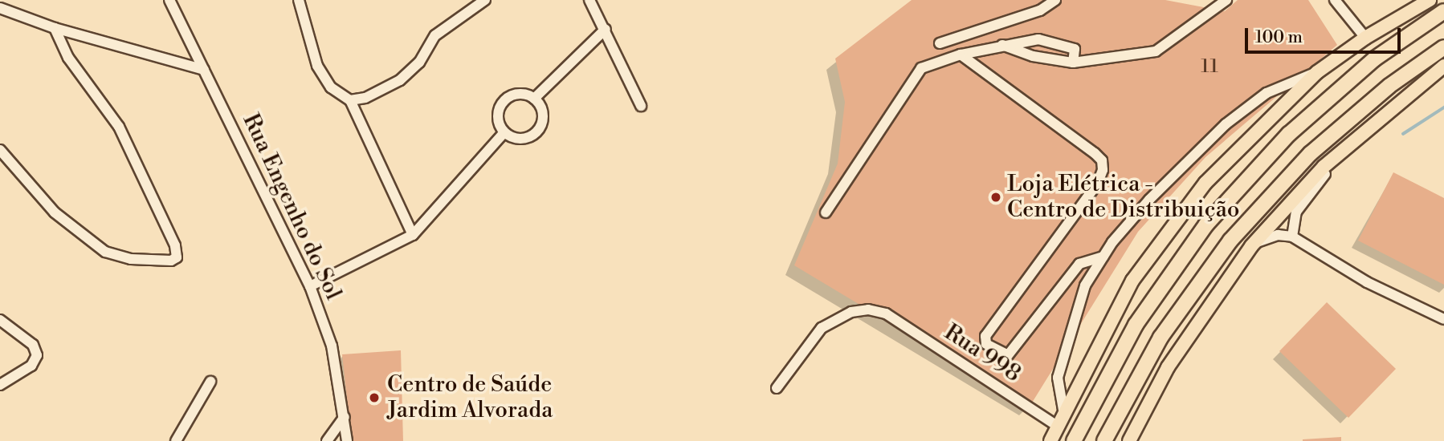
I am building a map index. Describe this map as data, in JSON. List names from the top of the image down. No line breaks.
{"streets":{"street":["Rua Engenho do Sol","Rua 998"]},"places":["Loja Elétrica - Centro de Distribuição","Centro de Saúde Jardim Alvorada"],"house_numbers":["11"],"scale_bar":"100 m"}
